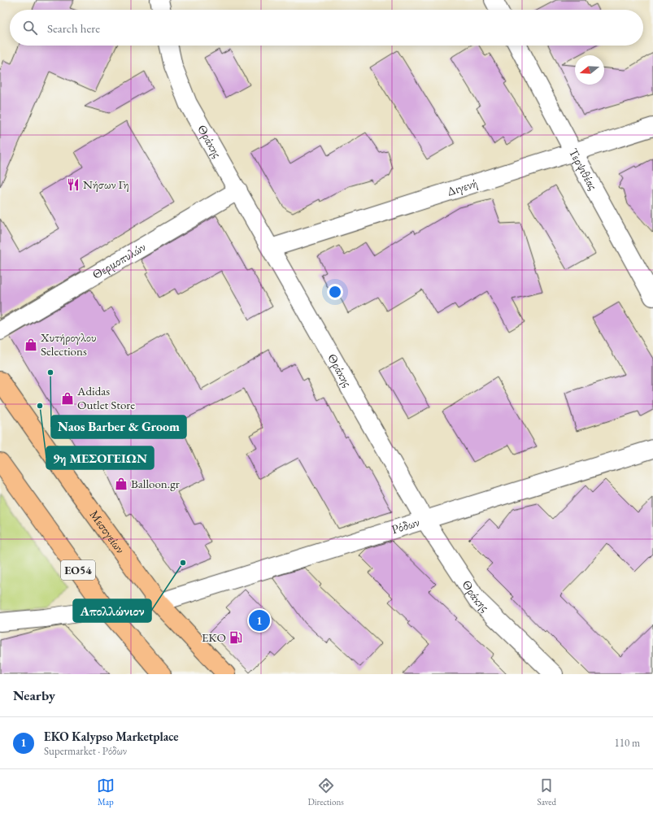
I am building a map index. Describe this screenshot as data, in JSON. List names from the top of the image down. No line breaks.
{"streets":{"main road":["Μεσογείων","ΕΟ54"],"street":["Θράκης","Τερψιθέας","Διγενή","Θερμοπυλών","Ρόδων"]},"crossings":[["Θράκης","Διγενή"],["Θράκης","Θερμοπυλών"],["Θράκης","Ρόδων"],["Τερψιθέας","Διγενή"],["Ρόδων","Μεσογείων"]],"places":{"restaurant":["Νήσων Γη"],"shop":["Χυτήρογλου Selections","Adidas Outlet Store","Balloon.gr"],"other":["Naos Barber & Groom","9η ΜΕΣΟΓΕΙΩΝ","Απολλώνιον"],"fuel station":["EKO"]},"north":"left","page":{"search":"Search here","pins":"1","heading":"Nearby","list":[{"mark":"1","name":"EKO Kalypso Marketplace","note":"Supermarket · Ρόδων","value":"110 m"}],"nav":["Map","Directions","Saved"]}}
